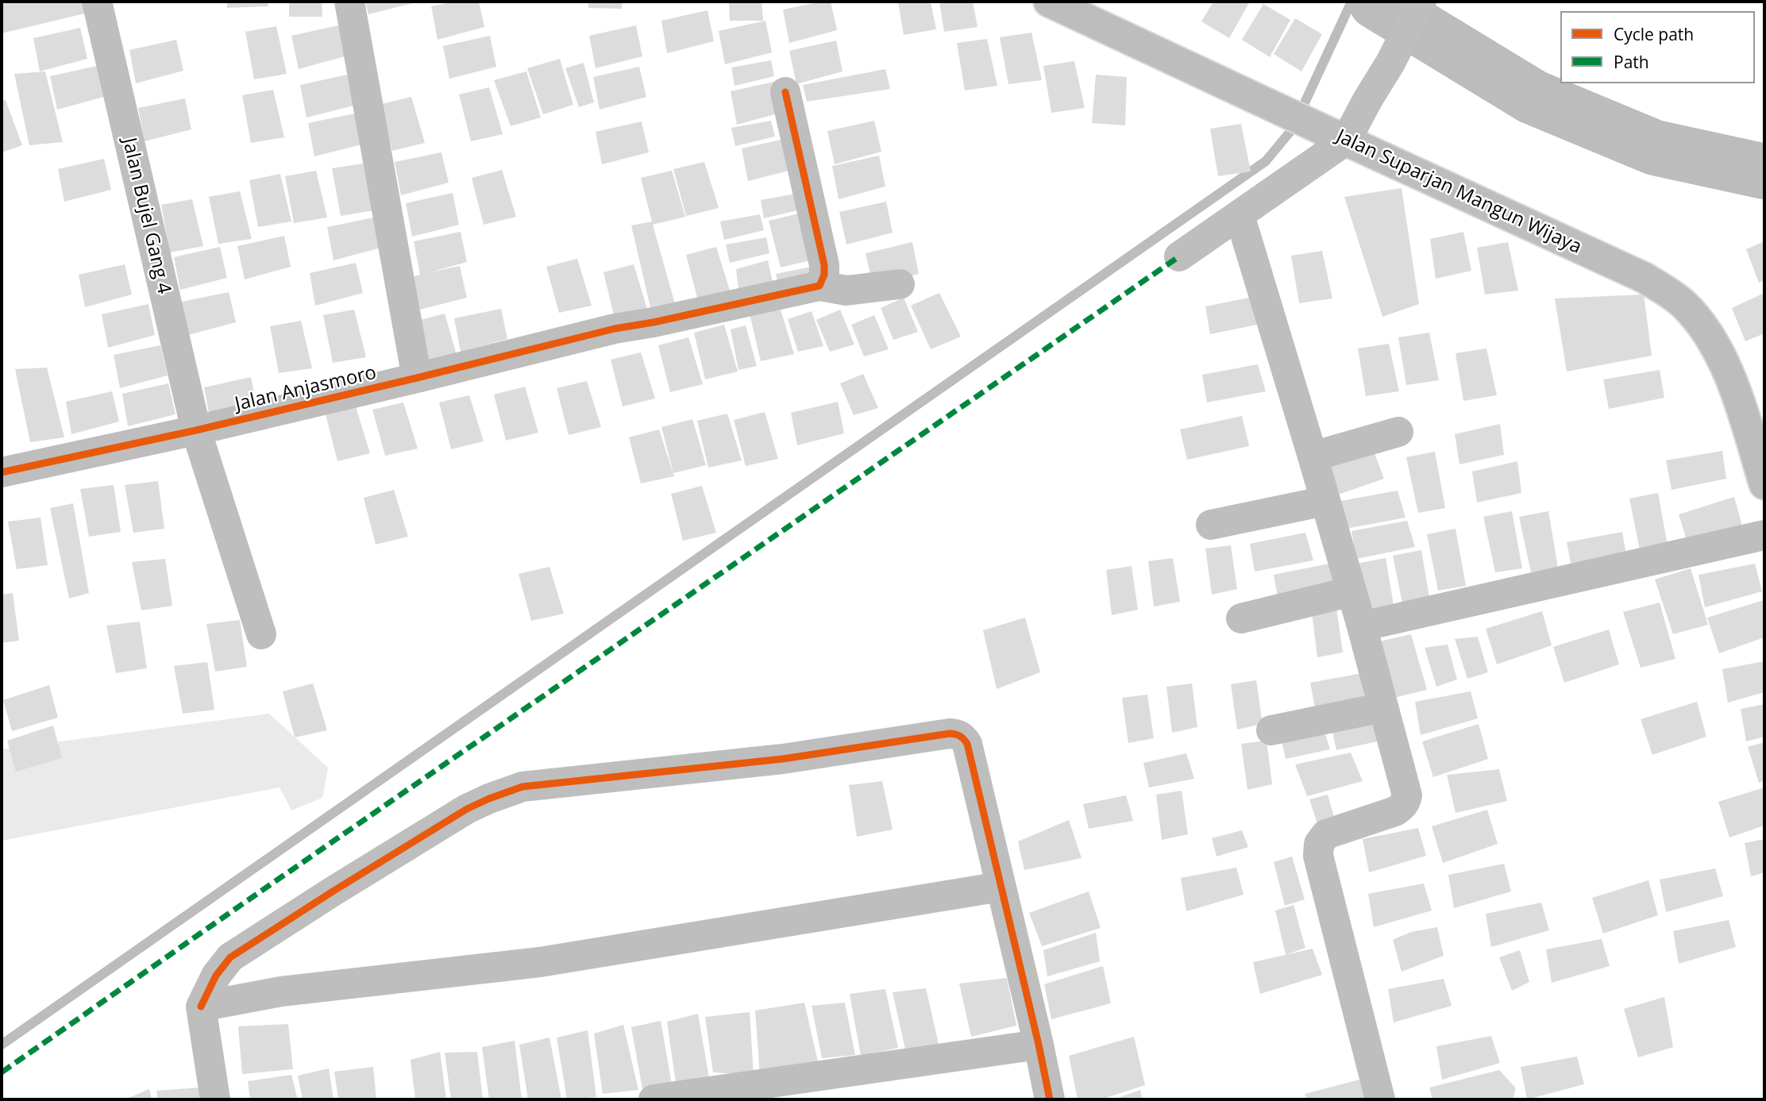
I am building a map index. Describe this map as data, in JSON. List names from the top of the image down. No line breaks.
{"streets":{"highway":["Jalan Suparjan Mangun Wijaya"],"street":["Jalan Bujel Gang 4","Jalan Anjasmoro"]},"crossings":[["Jalan Bujel Gang 4","Jalan Anjasmoro"]],"legend":["Cycle path","Path"]}
